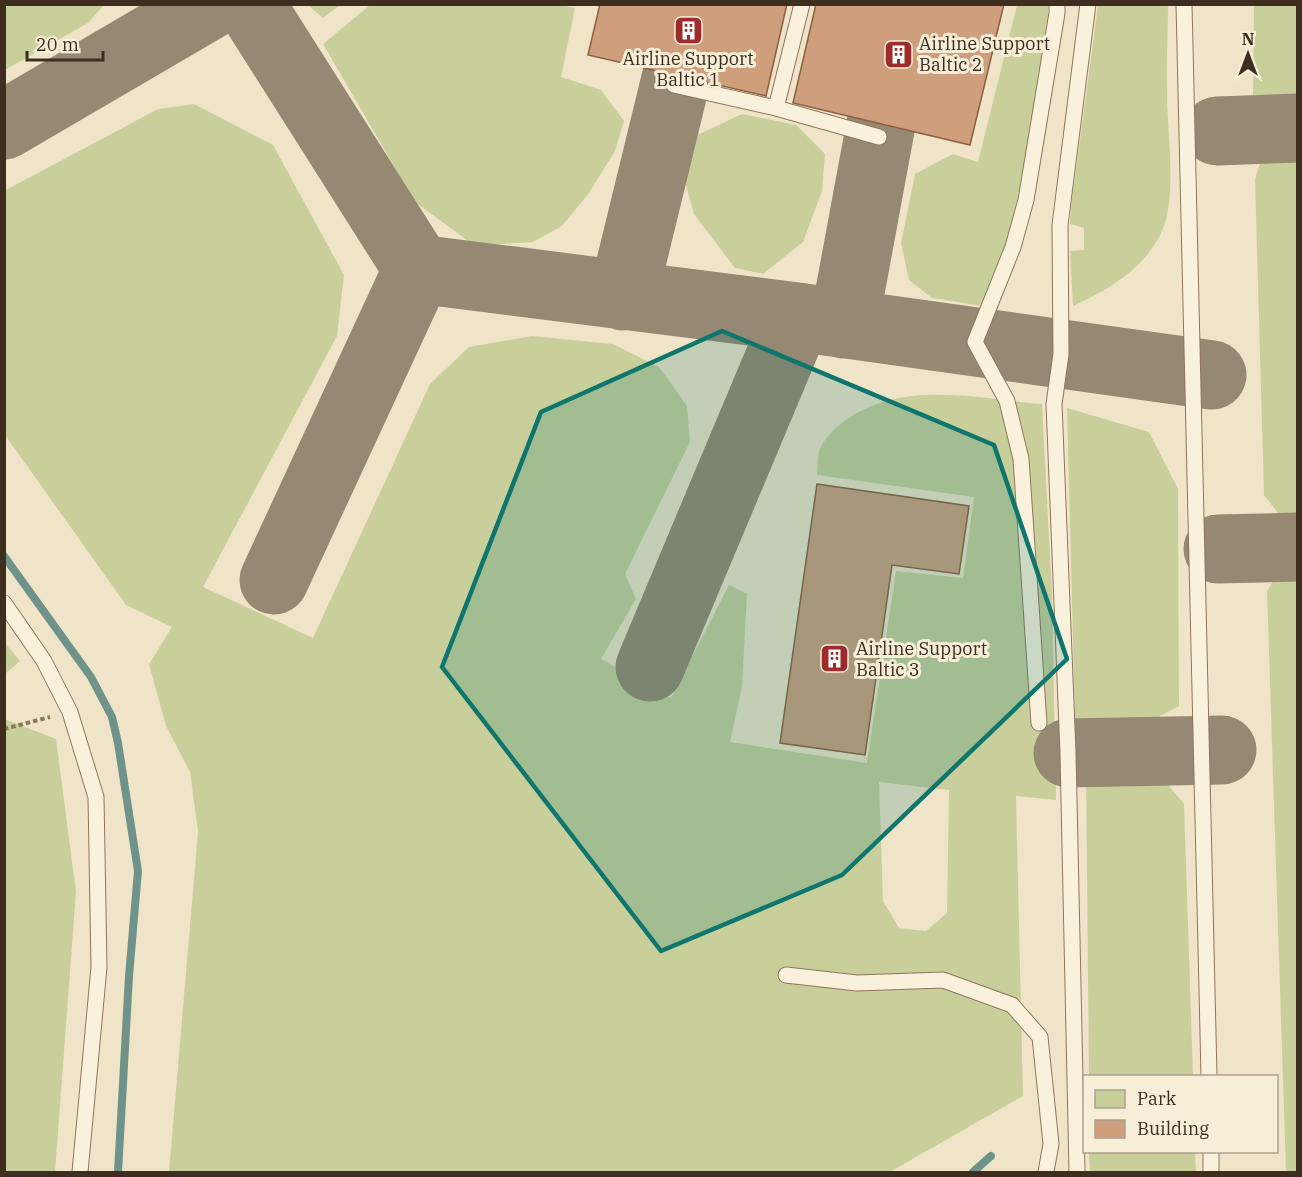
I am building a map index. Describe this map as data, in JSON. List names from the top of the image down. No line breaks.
{"places":{"building":["Airline Support Baltic 1","Airline Support Baltic 2","Airline Support Baltic 3"]},"legend":["Park","Building"],"scale_bar":"20 m","north":"top"}
